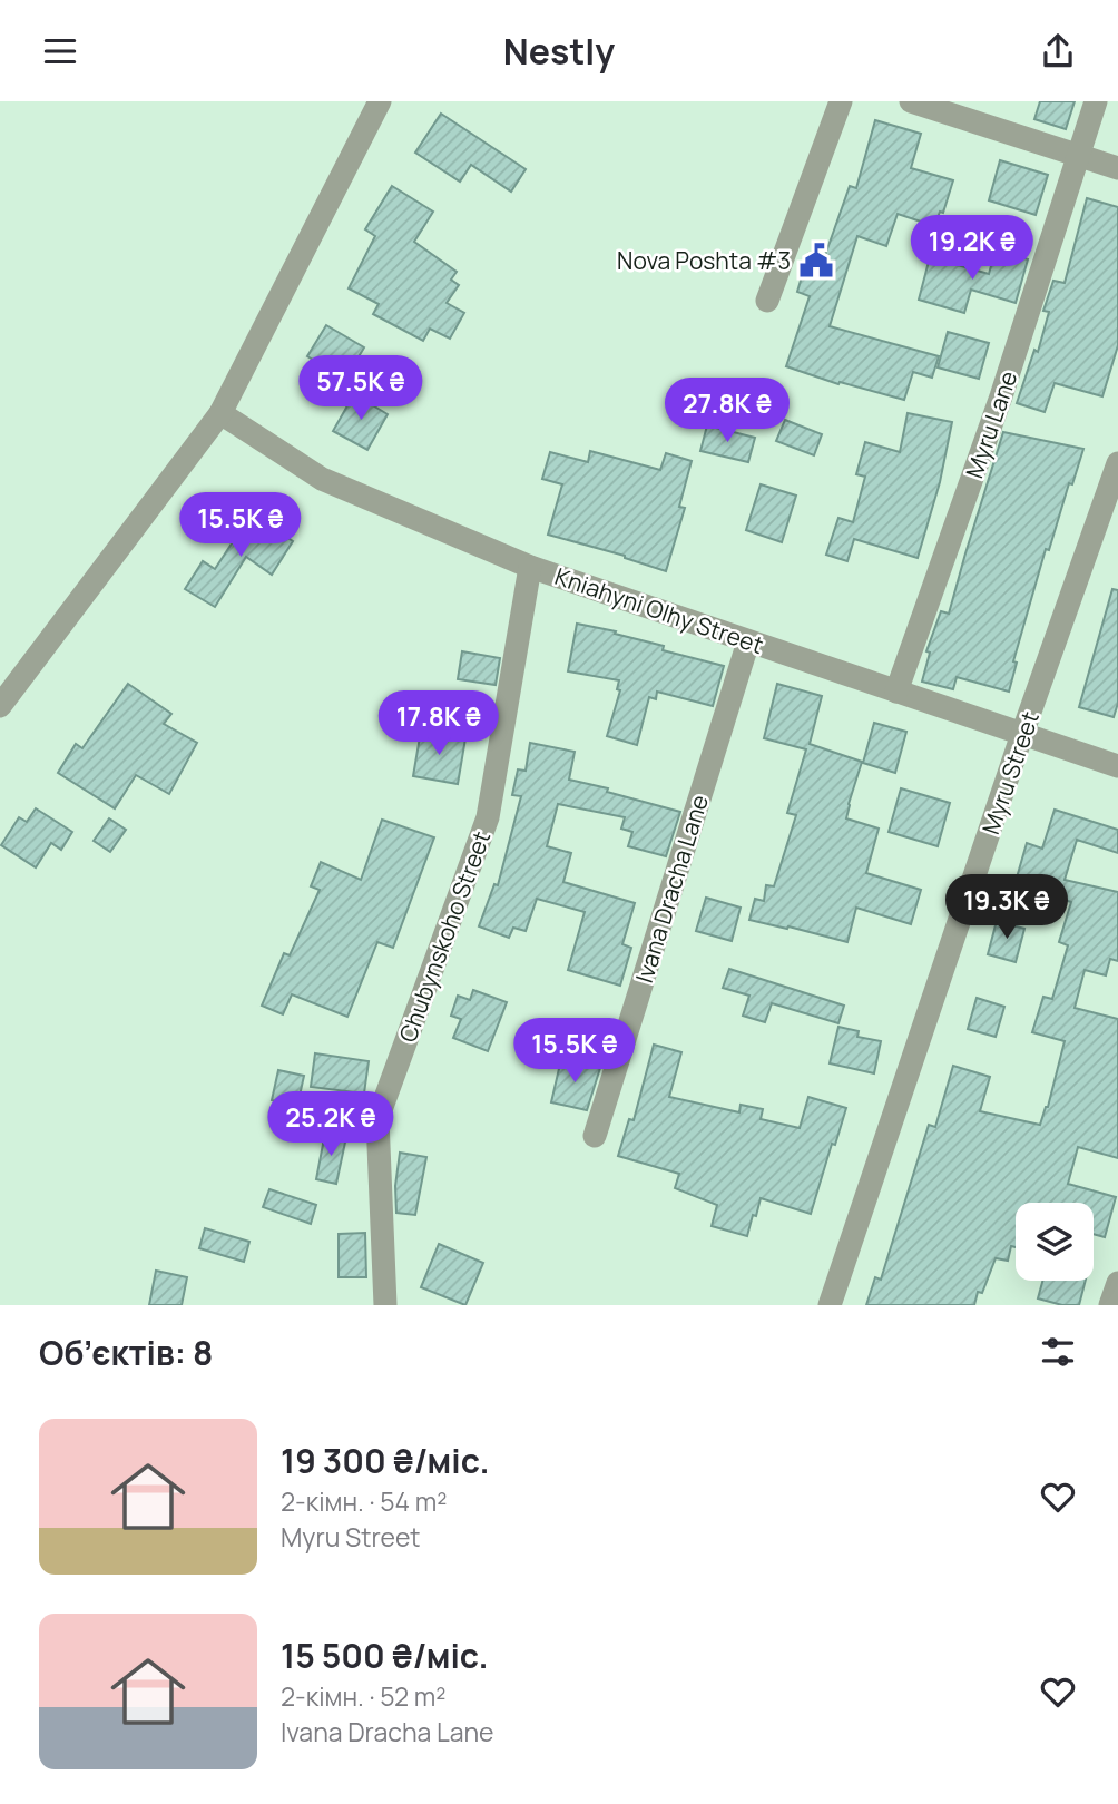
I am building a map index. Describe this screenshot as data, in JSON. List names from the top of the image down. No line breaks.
{"streets":{"street":["Myru Lane","Kniahyni Olhy Street","Myru Street","Ivana Dracha Lane","Chubynskoho Street"]},"crossings":[["Myru Lane","Kniahyni Olhy Street"],["Kniahyni Olhy Street","Myru Street"],["Kniahyni Olhy Street","Ivana Dracha Lane"],["Kniahyni Olhy Street","Chubynskoho Street"]],"places":{"public building":["Nova Poshta #3"]},"page":{"header":"Nestly","price":["19.2K ₴","57.5K ₴","27.8K ₴","15.5K ₴","17.8K ₴","19.3K ₴","15.5K ₴","25.2K ₴"],"heading":"Об’єктів: 8","list":[{"name":"19 300 ₴/міс.","note":"2-кімн. · 54 m² · Myru Street"},{"name":"15 500 ₴/міс.","note":"2-кімн. · 52 m² · Ivana Dracha Lane"}]}}
